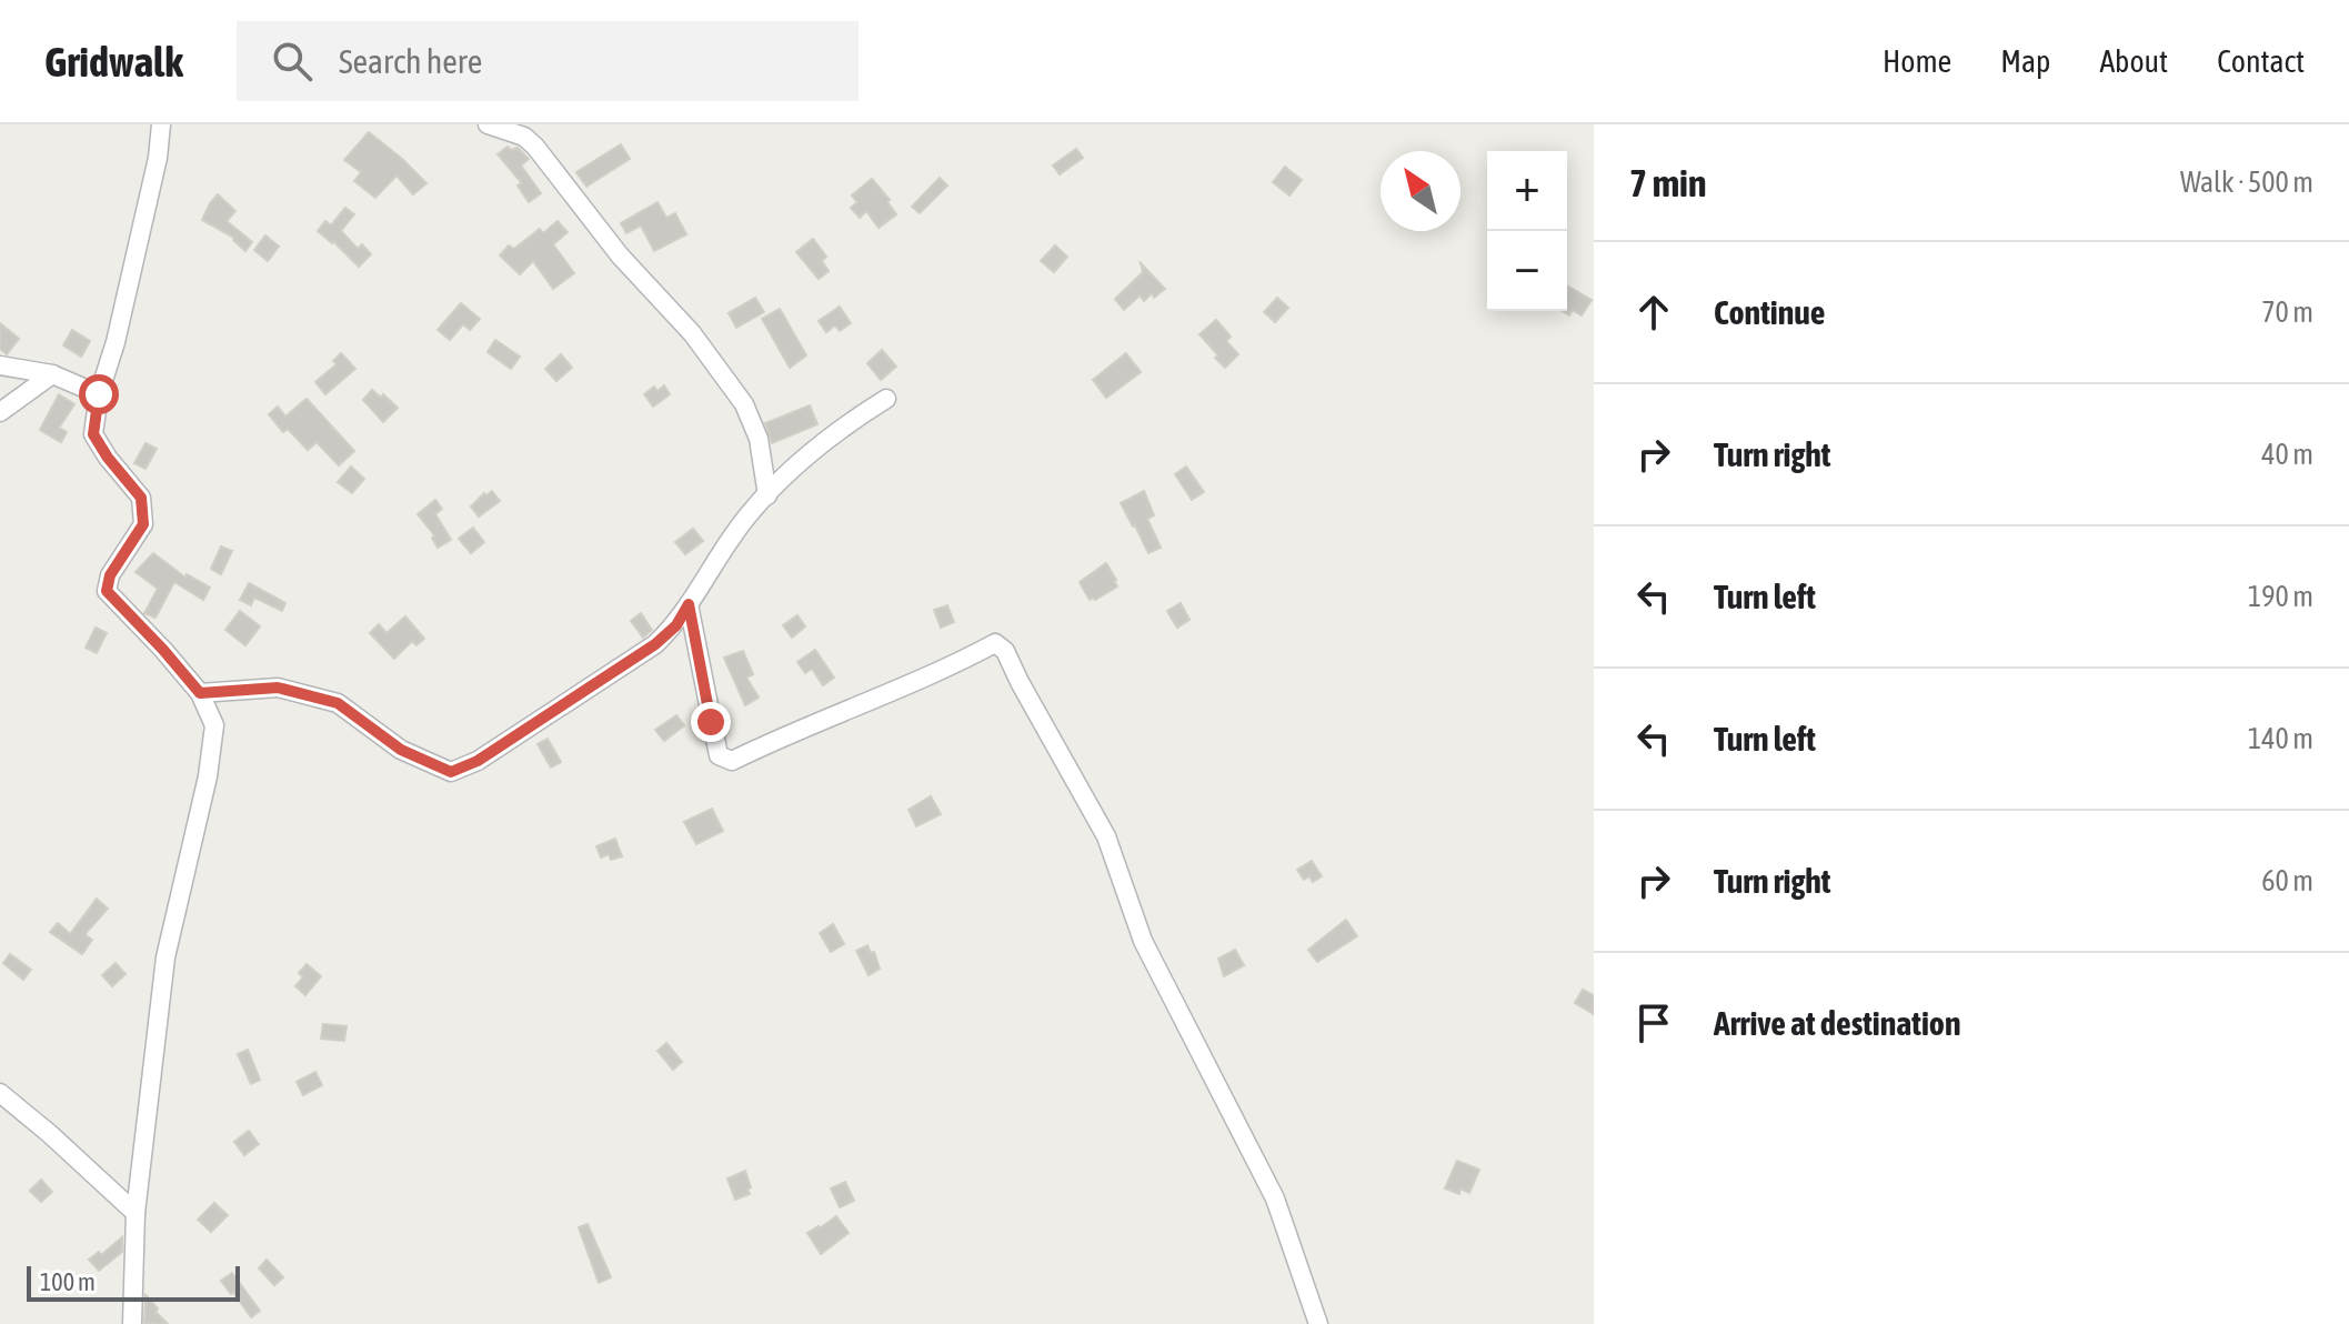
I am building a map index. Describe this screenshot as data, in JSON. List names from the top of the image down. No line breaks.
{"scale_bar":"100 m","north":"top left","page":{"header":"Gridwalk","search":"Search here","nav":["Home","Map","About","Contact"],"heading":["7 min","Walk · 500 m"],"map_buttons":["+","−"],"list":[["Continue","70 m"],["Turn right","40 m"],["Turn left","190 m"],["Turn left","140 m"],["Turn right","60 m"],"Arrive at destination"],"scale":"100 m"}}
